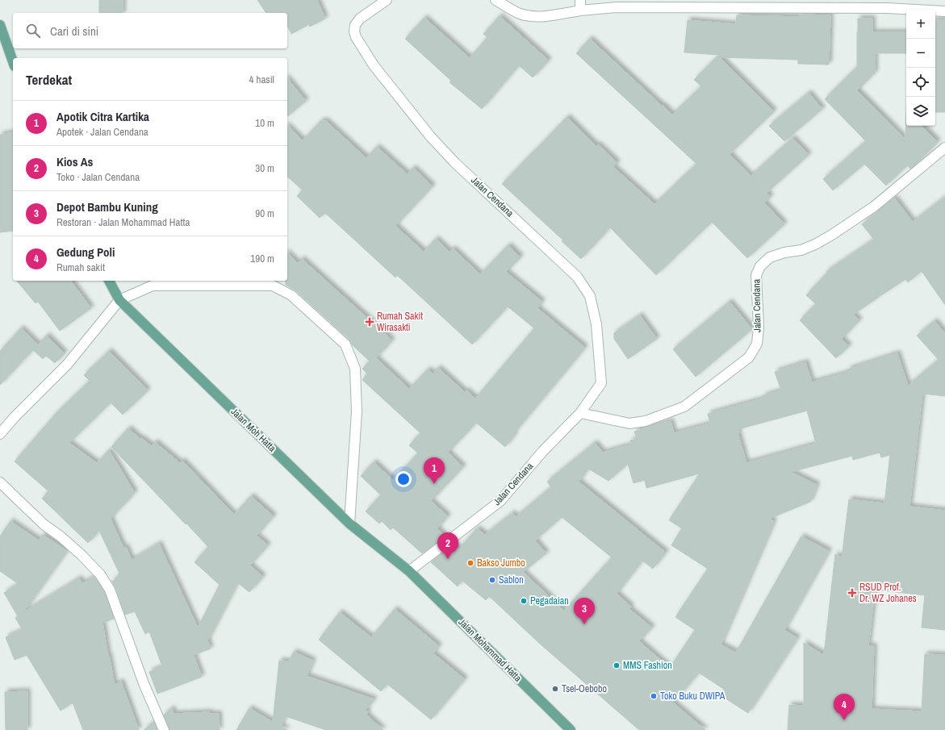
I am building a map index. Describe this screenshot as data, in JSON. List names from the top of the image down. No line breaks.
{"streets":{"main road":["Jalan Moh Hatta","Jalan Mohammad Hatta"],"street":["Jalan Cendana"]},"crossings":[["Jalan Cendana","Jalan Moh Hatta"],["Jalan Cendana","Jalan Mohammad Hatta"],["Jalan Moh Hatta","Jalan Mohammad Hatta"]],"places":{"health":["Rumah Sakit Wirasakti","RSUD Prof. Dr. WZ Johanes"],"other":["Bakso Jumbo","Sablon","Pegadaian","MMS Fashion","Tsel-Oebobo","Toko Buku DWIPA"]},"page":{"map_buttons":["+","−"],"search":"Cari di sini","heading":["Terdekat","4 hasil"],"list":[{"mark":"1","name":"Apotik Citra Kartika","note":"Apotek · Jalan Cendana","value":"10 m"},{"mark":"2","name":"Kios As","note":"Toko · Jalan Cendana","value":"30 m"},{"mark":"3","name":"Depot Bambu Kuning","note":"Restoran · Jalan Mohammad Hatta","value":"90 m"},{"mark":"4","name":"Gedung Poli","note":"Rumah sakit","value":"190 m"}],"pins":["1","2","3","4"]}}
